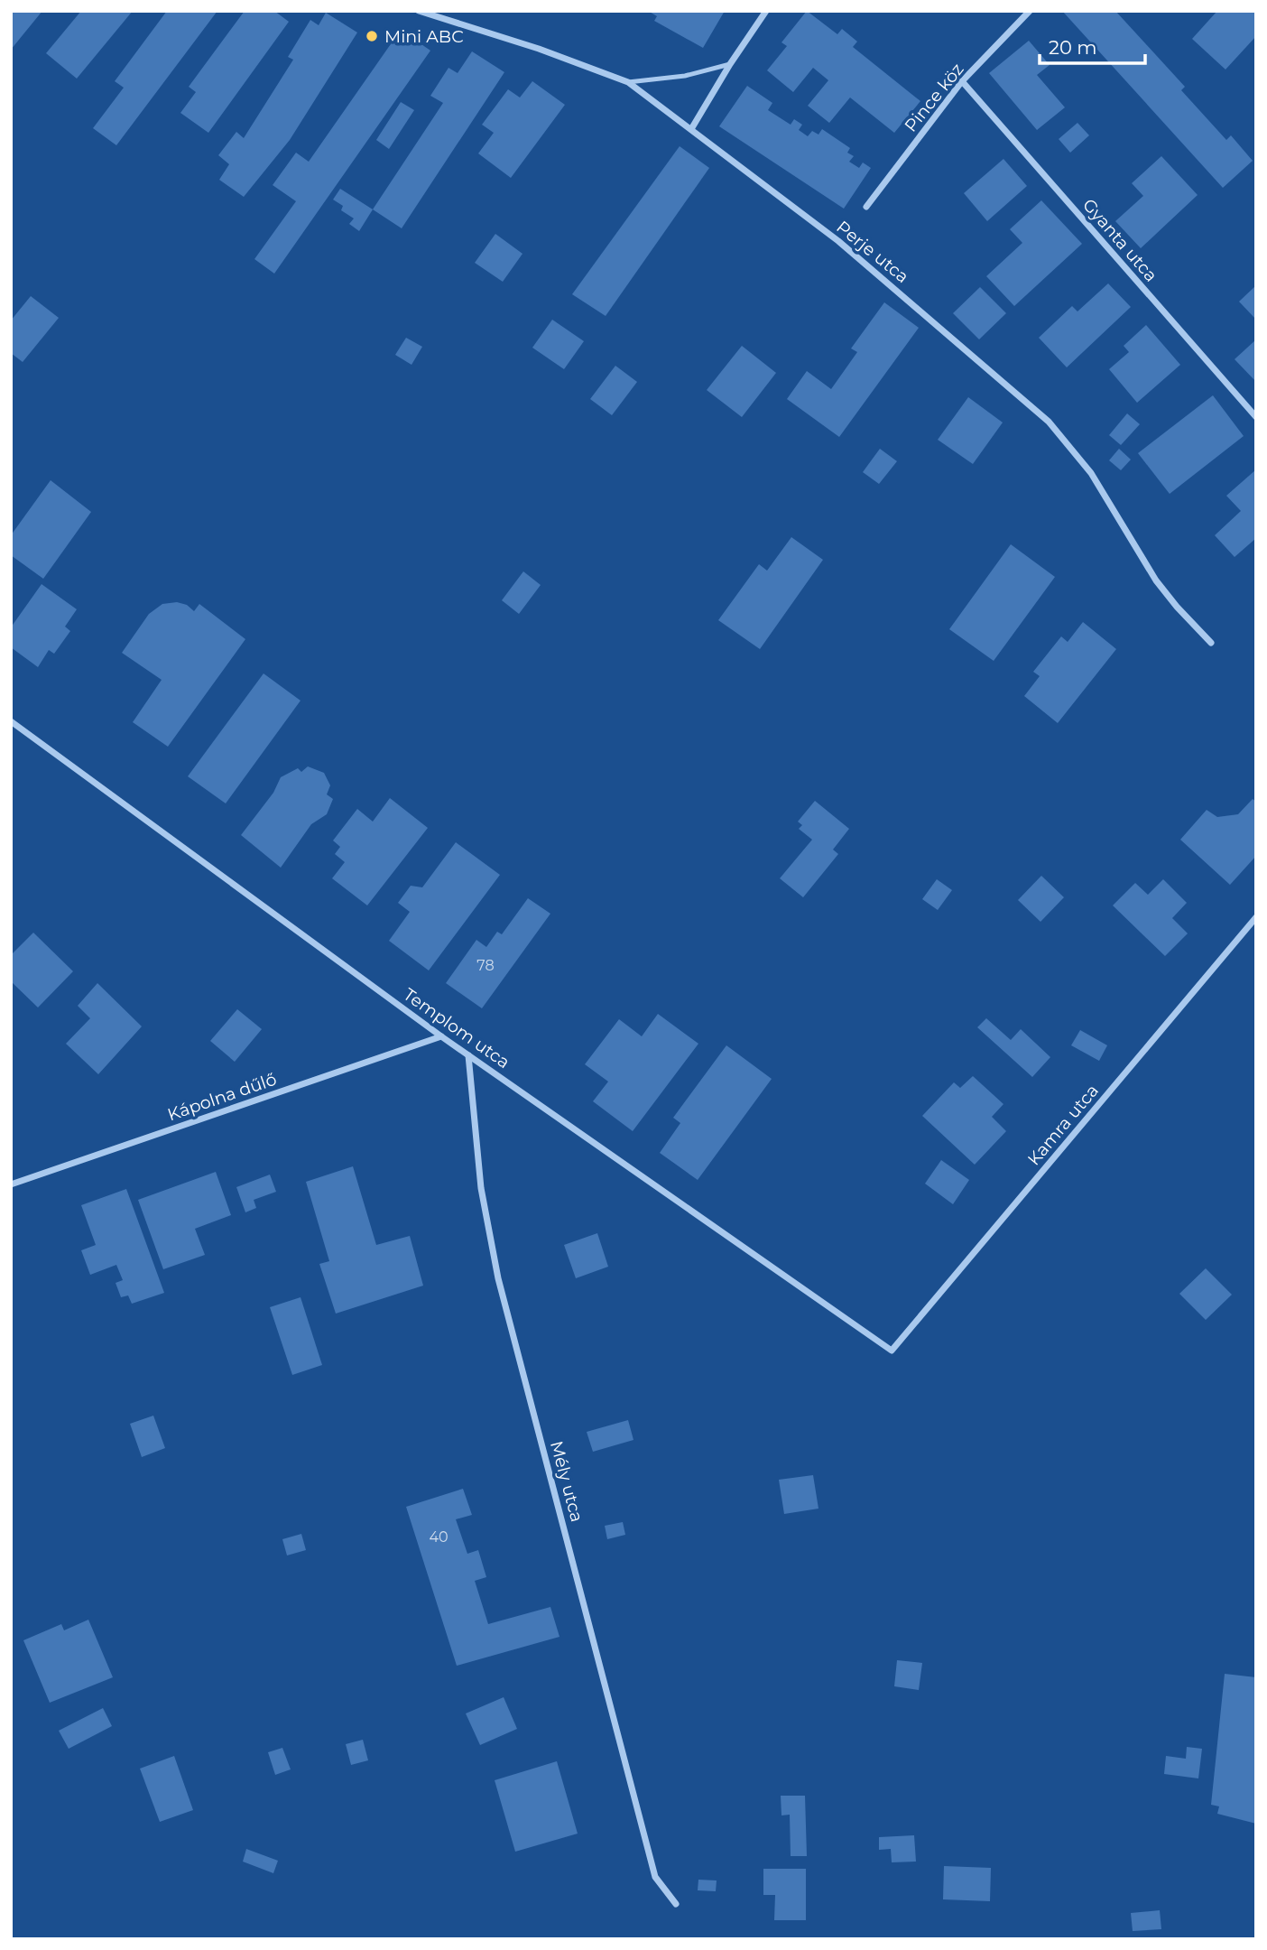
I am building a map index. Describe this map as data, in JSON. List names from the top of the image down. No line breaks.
{"streets":{"street":["Pince köz","Gyanta utca","Perje utca","Templom utca","Kápolna dűlő","Kamra utca","Mély utca"]},"crossings":[["Pince köz","Gyanta utca"],["Templom utca","Kápolna dűlő"],["Templom utca","Kamra utca"],["Templom utca","Mély utca"]],"places":["Mini ABC"],"house_numbers":["78","40"],"scale_bar":"20 m"}
